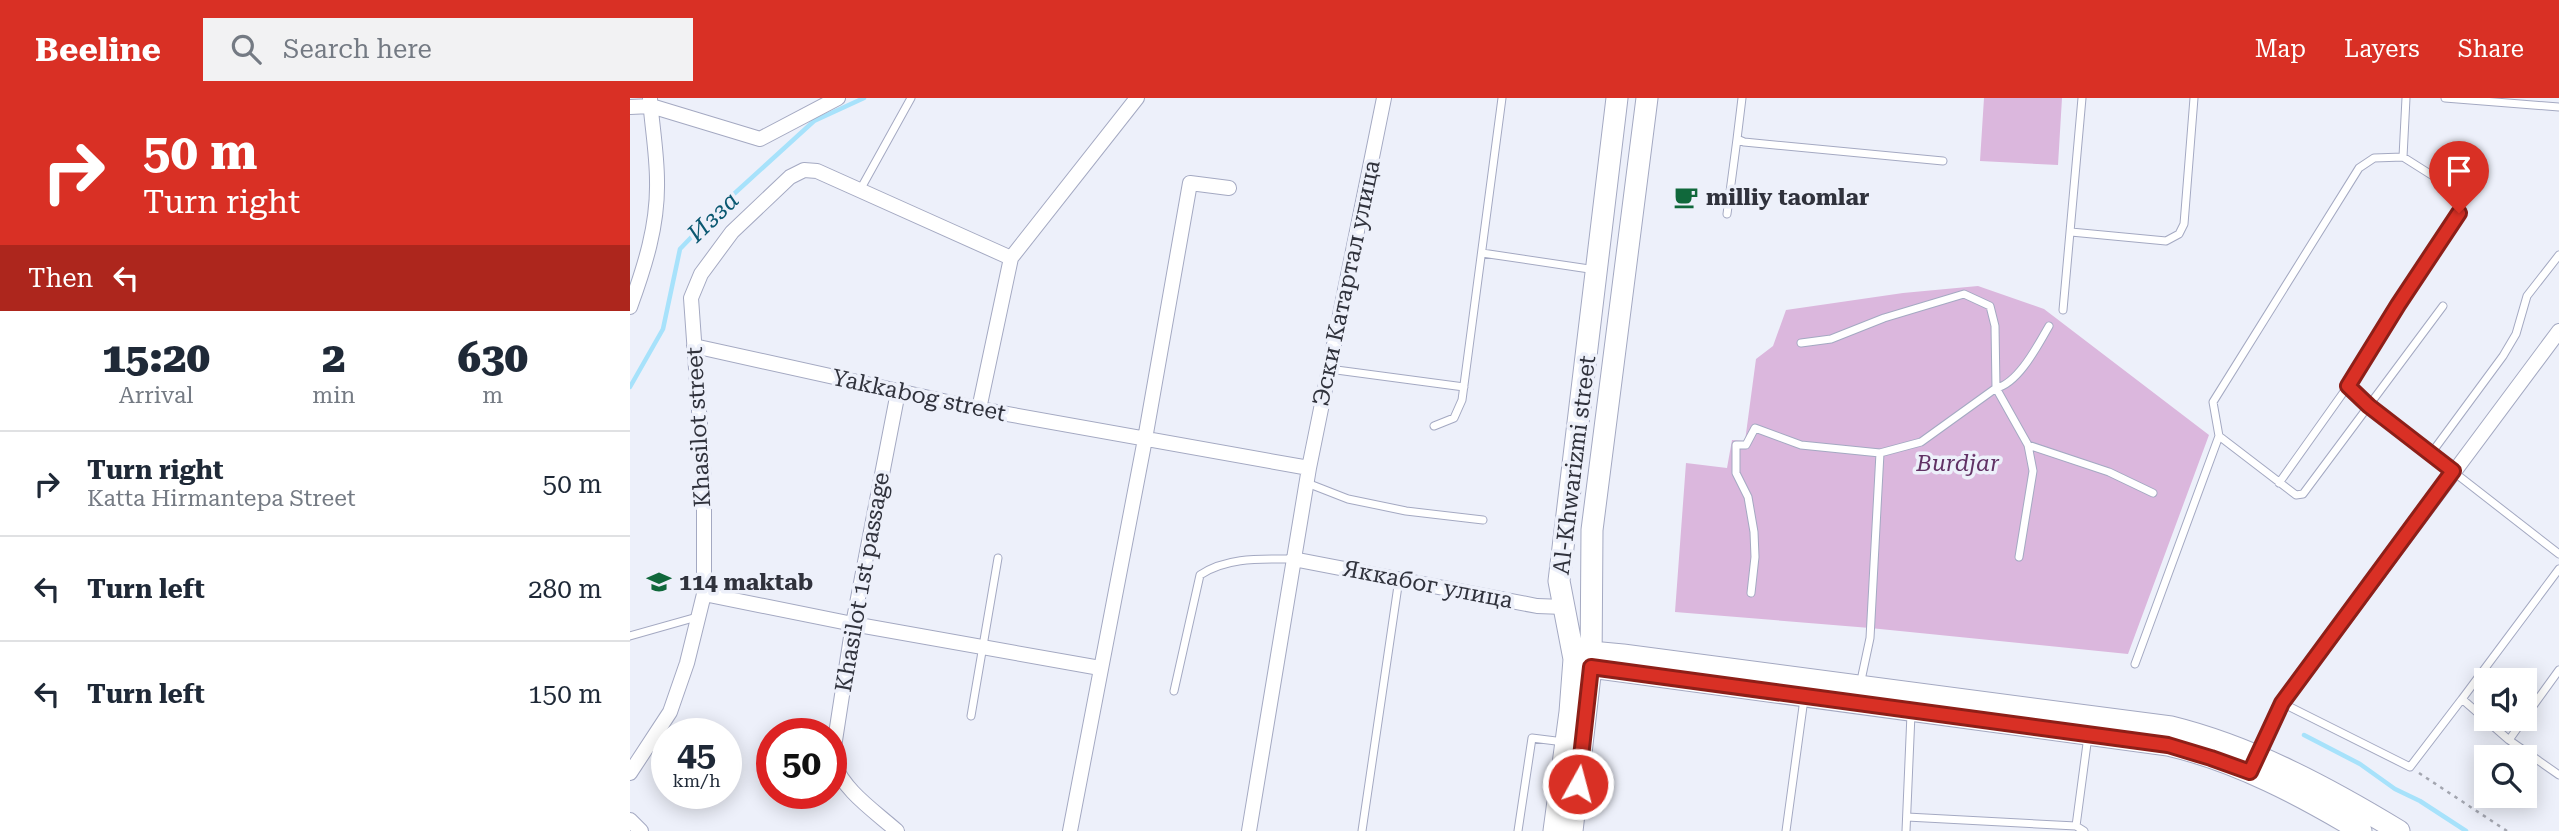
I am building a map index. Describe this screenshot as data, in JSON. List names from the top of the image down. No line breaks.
{"streets":{"main road":["Al-Khwarizmi street"],"street":["Эски Катартал улица","Yakkabog street","Khasilot street","Khasilot 1st passage","Яккабог улица"]},"crossings":[["Эски Катартал улица","Yakkabog street"],["Эски Катартал улица","Яккабог улица"],["Yakkabog street","Khasilot street"],["Yakkabog street","Khasilot 1st passage"],["Al-Khwarizmi street","Яккабог улица"]],"water":["Изза"],"parks":["Burdjar"],"places":{"cafe":["milliy taomlar"],"school or university":["114 maktab"]},"page":{"header":"Beeline","search":"Search here","nav":["Map","Layers","Share"],"turn":["50 m","Turn right"],"then":"Then","eta":["15:20","Arrival","2","min","630","m"],"list":[{"name":"Turn right","note":"Katta Hirmаntepa Street","value":"50 m"},{"name":"Turn left","value":"280 m"},{"name":"Turn left","value":"150 m"}],"speed":"45 km/h","limit":"50"}}
